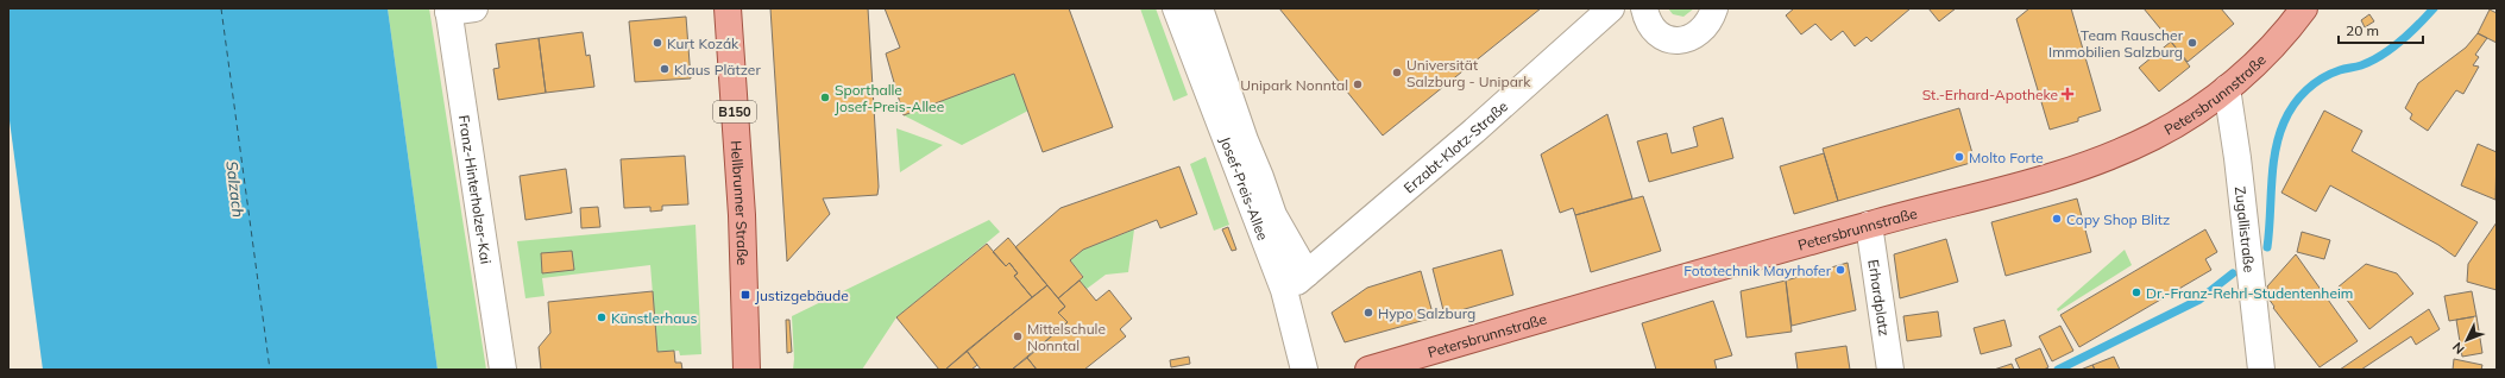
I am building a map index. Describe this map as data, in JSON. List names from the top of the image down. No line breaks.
{"streets":{"main road":["Petersbrunnstraße","B150","Hellbrunner Straße"],"street":["Erzabt-Klotz-Straße","Josef-Preis-Allee","Franz-Hinterholzer-Kai","Zugallistraße","Erhardplatz"]},"crossings":[["Petersbrunnstraße","Zugallistraße"],["Petersbrunnstraße","Erhardplatz"],["Erzabt-Klotz-Straße","Josef-Preis-Allee"]],"water":["Salzach"],"places":{"other":["Kurt Kozák","Team Rauscher Immobilien Salzburg","Klaus Plätzer","Universität Salzburg - Unipark","Unipark Nonntal","Sporthalle Josef-Preis-Allee","Molto Forte","Copy Shop Blitz","Fototechnik Mayrhofer","Dr.-Franz-Rehrl-Studentenheim","Hypo Salzburg","Künstlerhaus","Mittelschule Nonntal"],"health":["St.-Erhard-Apotheke"],"transit":["Justizgebäude"]},"scale_bar":"20 m","north":"bottom left"}
